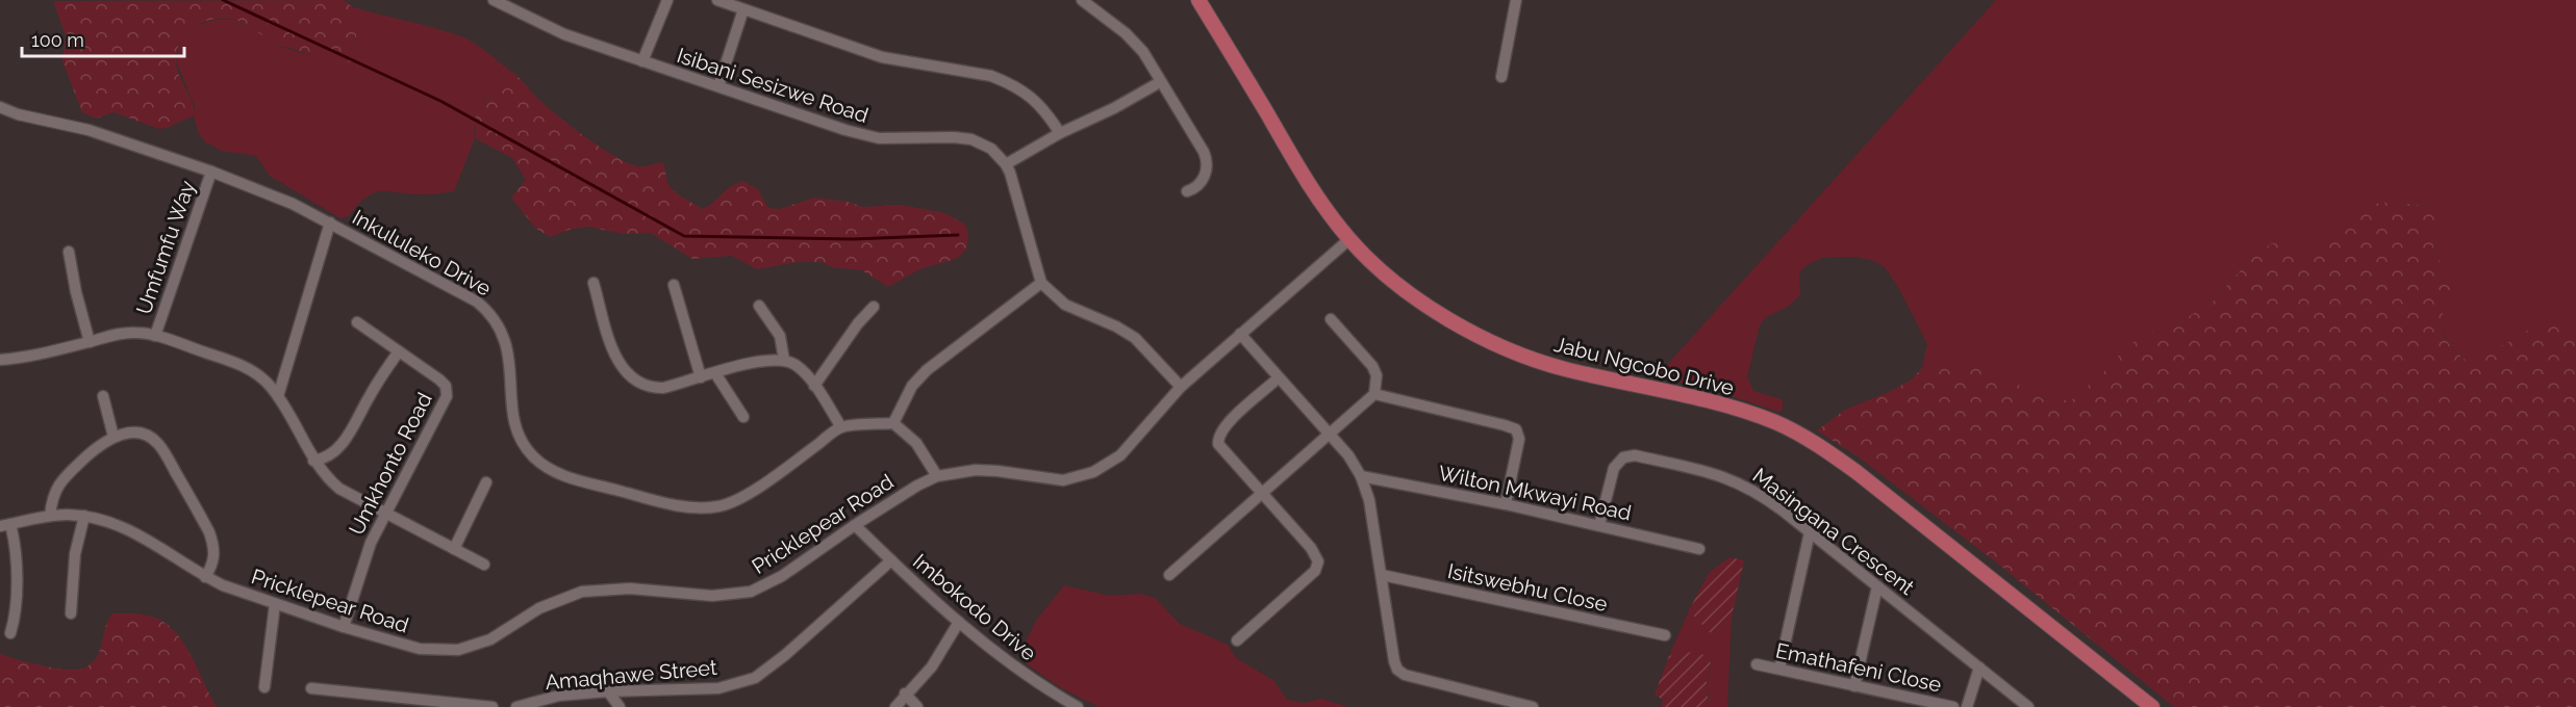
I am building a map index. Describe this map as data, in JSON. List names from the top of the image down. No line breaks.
{"streets":{"main road":["Jabu Ngcobo Drive"],"street":["Isibani Sesizwe Road","Umfumfu Way","Inkululeko Drive","Umkhonto Road","Wilton Mkwayi Road","Pricklepear Road","Masingana Crescent","Isitswebhu Close","Imbokodo Drive","Emathafeni Close","Amaqhawe Street"]},"crossings":[["Umfumfu Way","Inkululeko Drive"],["Jabu Ngcobo Drive","Pricklepear Road"],["Umkhonto Road","Pricklepear Road"],["Wilton Mkwayi Road","Masingana Crescent"],["Pricklepear Road","Imbokodo Drive"],["Masingana Crescent","Emathafeni Close"],["Imbokodo Drive","Amaqhawe Street"]],"scale_bar":"100 m"}
